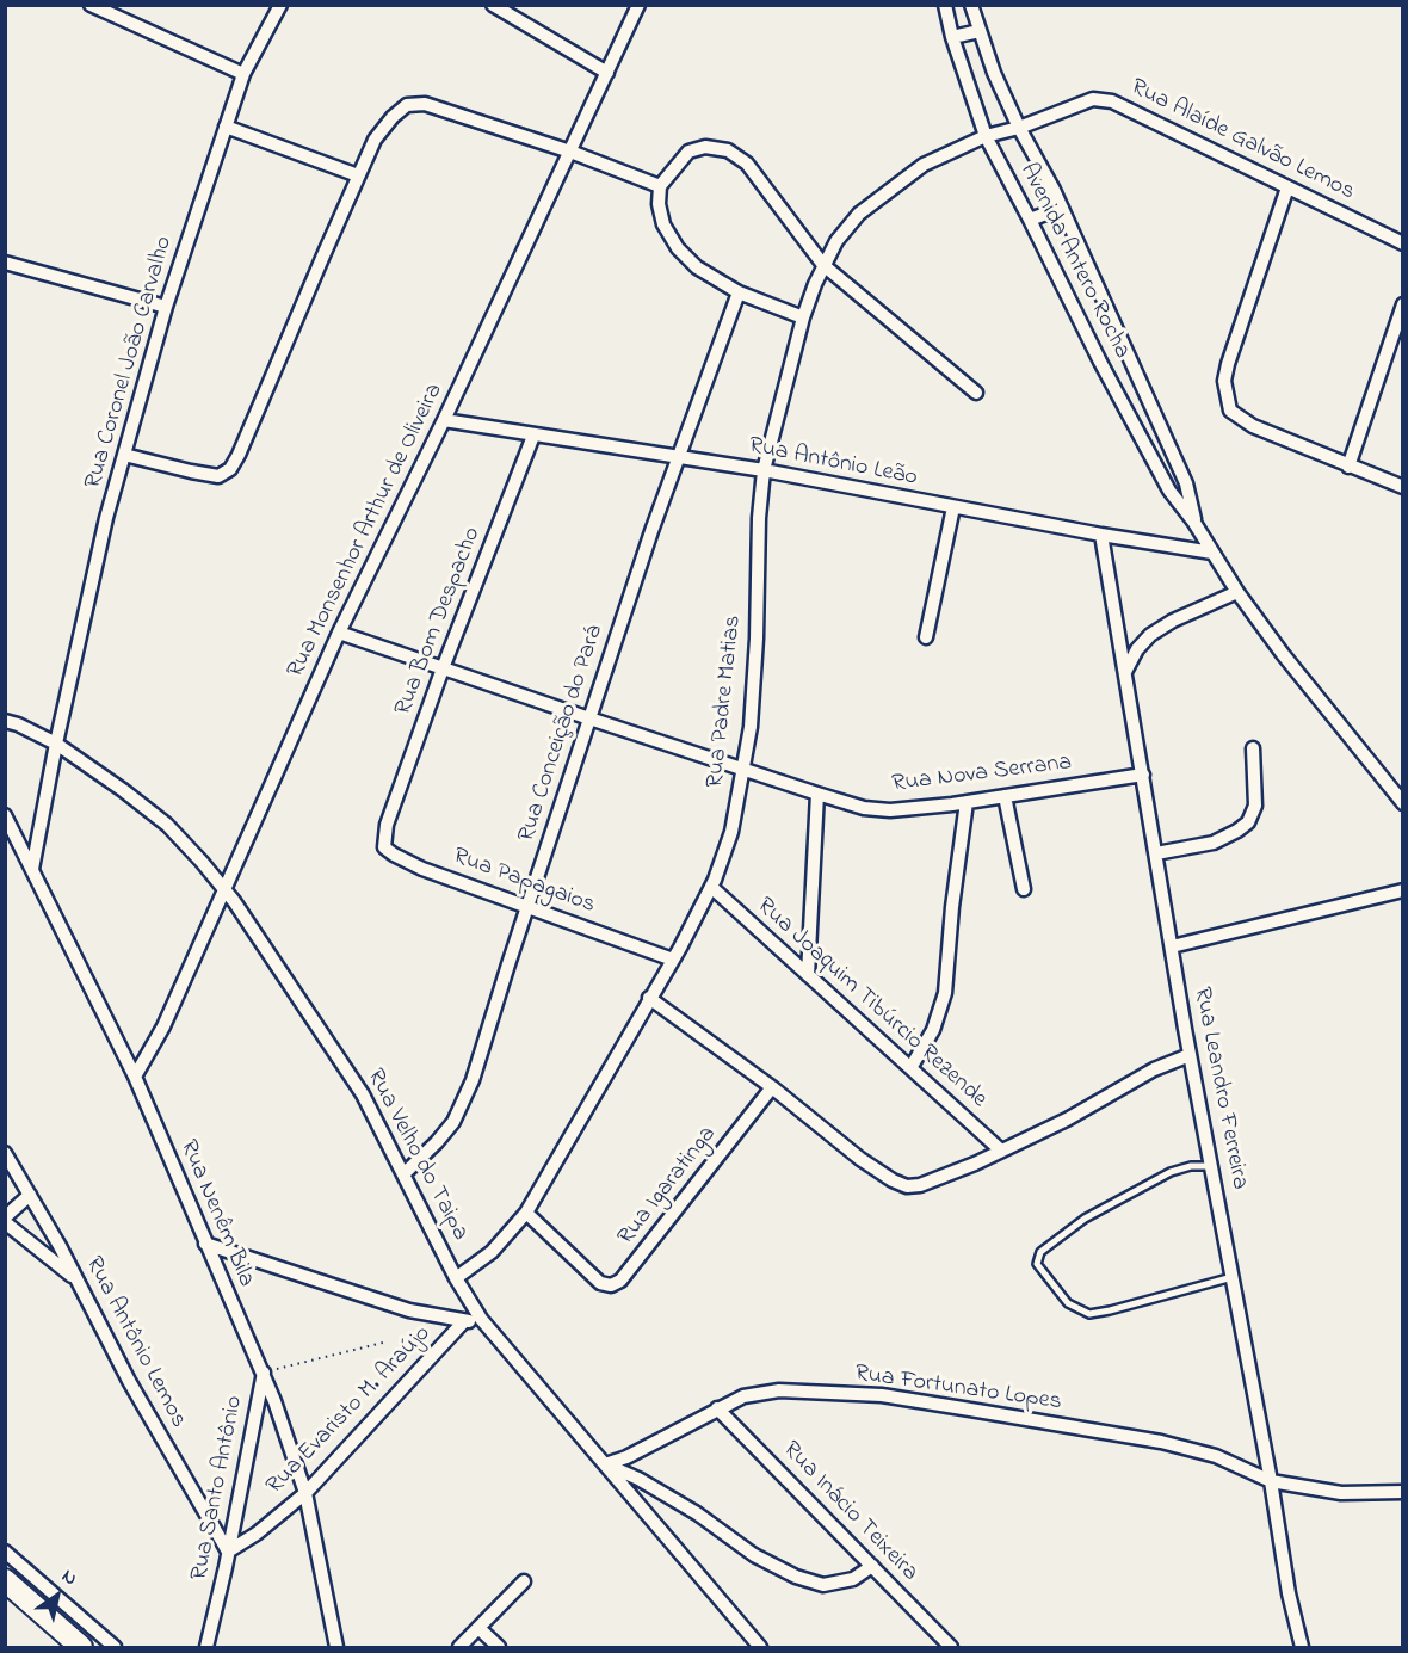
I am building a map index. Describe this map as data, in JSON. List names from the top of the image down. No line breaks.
{"streets":{"street":["Rua Alaíde Galvão Lemos","Avenida Antero Rocha","Rua Coronel João Carvalho","Rua Antônio Leão","Rua Monsenhor Arthur de Oliveira","Rua Bom Despacho","Rua Padre Matias","Rua Conceição do Pará","Rua Nova Serrana","Rua Papagaios","Rua Joaquim Tibúrcio Rezende","Rua Leandro Ferreira","Rua Velho do Taipa","Rua Igaratinga","Rua Nenêm Bila","Rua Antônio Lemos","Rua Fortunato Lopes","Rua Evaristo M. Araújo","Rua Santo Antônio","Rua Inácio Teixeira"]},"crossings":[["Rua Alaíde Galvão Lemos","Avenida Antero Rocha"],["Rua Alaíde Galvão Lemos","Rua Padre Matias"],["Avenida Antero Rocha","Rua Antônio Leão"],["Avenida Antero Rocha","Rua Padre Matias"],["Rua Coronel João Carvalho","Rua Velho do Taipa"],["Rua Coronel João Carvalho","Rua Nenêm Bila"],["Rua Antônio Leão","Rua Monsenhor Arthur de Oliveira"],["Rua Antônio Leão","Rua Bom Despacho"],["Rua Antônio Leão","Rua Padre Matias"],["Rua Antônio Leão","Rua Conceição do Pará"],["Rua Antônio Leão","Rua Leandro Ferreira"],["Rua Monsenhor Arthur de Oliveira","Rua Nova Serrana"],["Rua Monsenhor Arthur de Oliveira","Rua Velho do Taipa"],["Rua Monsenhor Arthur de Oliveira","Rua Nenêm Bila"],["Rua Bom Despacho","Rua Nova Serrana"],["Rua Bom Despacho","Rua Papagaios"],["Rua Padre Matias","Rua Nova Serrana"],["Rua Padre Matias","Rua Papagaios"],["Rua Padre Matias","Rua Joaquim Tibúrcio Rezende"],["Rua Padre Matias","Rua Velho do Taipa"],["Rua Padre Matias","Rua Igaratinga"],["Rua Conceição do Pará","Rua Nova Serrana"],["Rua Conceição do Pará","Rua Papagaios"],["Rua Conceição do Pará","Rua Velho do Taipa"],["Rua Nova Serrana","Rua Leandro Ferreira"],["Rua Leandro Ferreira","Rua Fortunato Lopes"],["Rua Velho do Taipa","Rua Fortunato Lopes"],["Rua Nenêm Bila","Rua Evaristo M. Araújo"],["Rua Nenêm Bila","Rua Santo Antônio"],["Rua Antônio Lemos","Rua Evaristo M. Araújo"],["Rua Antônio Lemos","Rua Santo Antônio"],["Rua Fortunato Lopes","Rua Inácio Teixeira"],["Rua Evaristo M. Araújo","Rua Santo Antônio"]],"north":"top right"}
